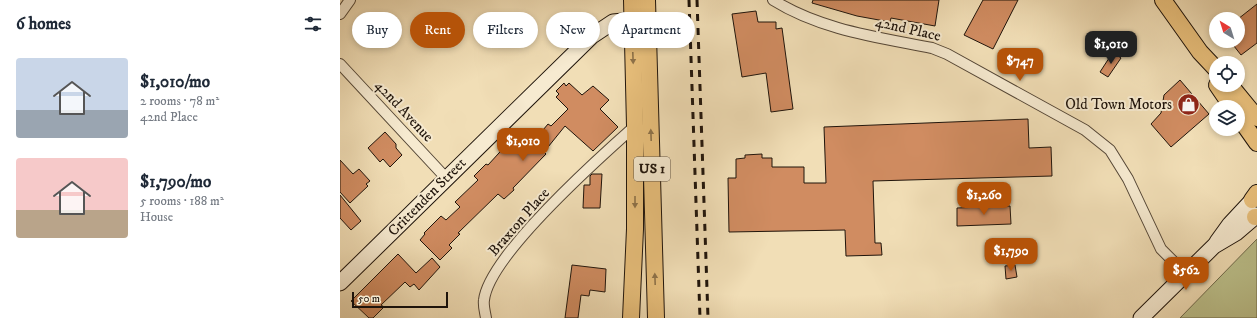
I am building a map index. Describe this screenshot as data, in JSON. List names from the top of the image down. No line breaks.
{"streets":{"main road":["US 1"],"street":["42nd Place","42nd Avenue","Crittenden Street","Braxton Place"]},"crossings":[["42nd Avenue","Crittenden Street"],["US 1","Braxton Place"]],"places":{"shop":["Old Town Motors"]},"scale_bar":"50 m","north":"top left","page":{"heading":"6 homes","chip":["Buy","Rent","Filters","New","Apartment"],"price":["$1,010","$747","$1,010","$1,260","$1,790","$562"],"list":[{"name":"$1,010/mo","note":"2 rooms · 78 m² · 42nd Place"},{"name":"$1,790/mo","note":"5 rooms · 188 m² · House"}],"scale":"50 m"}}
